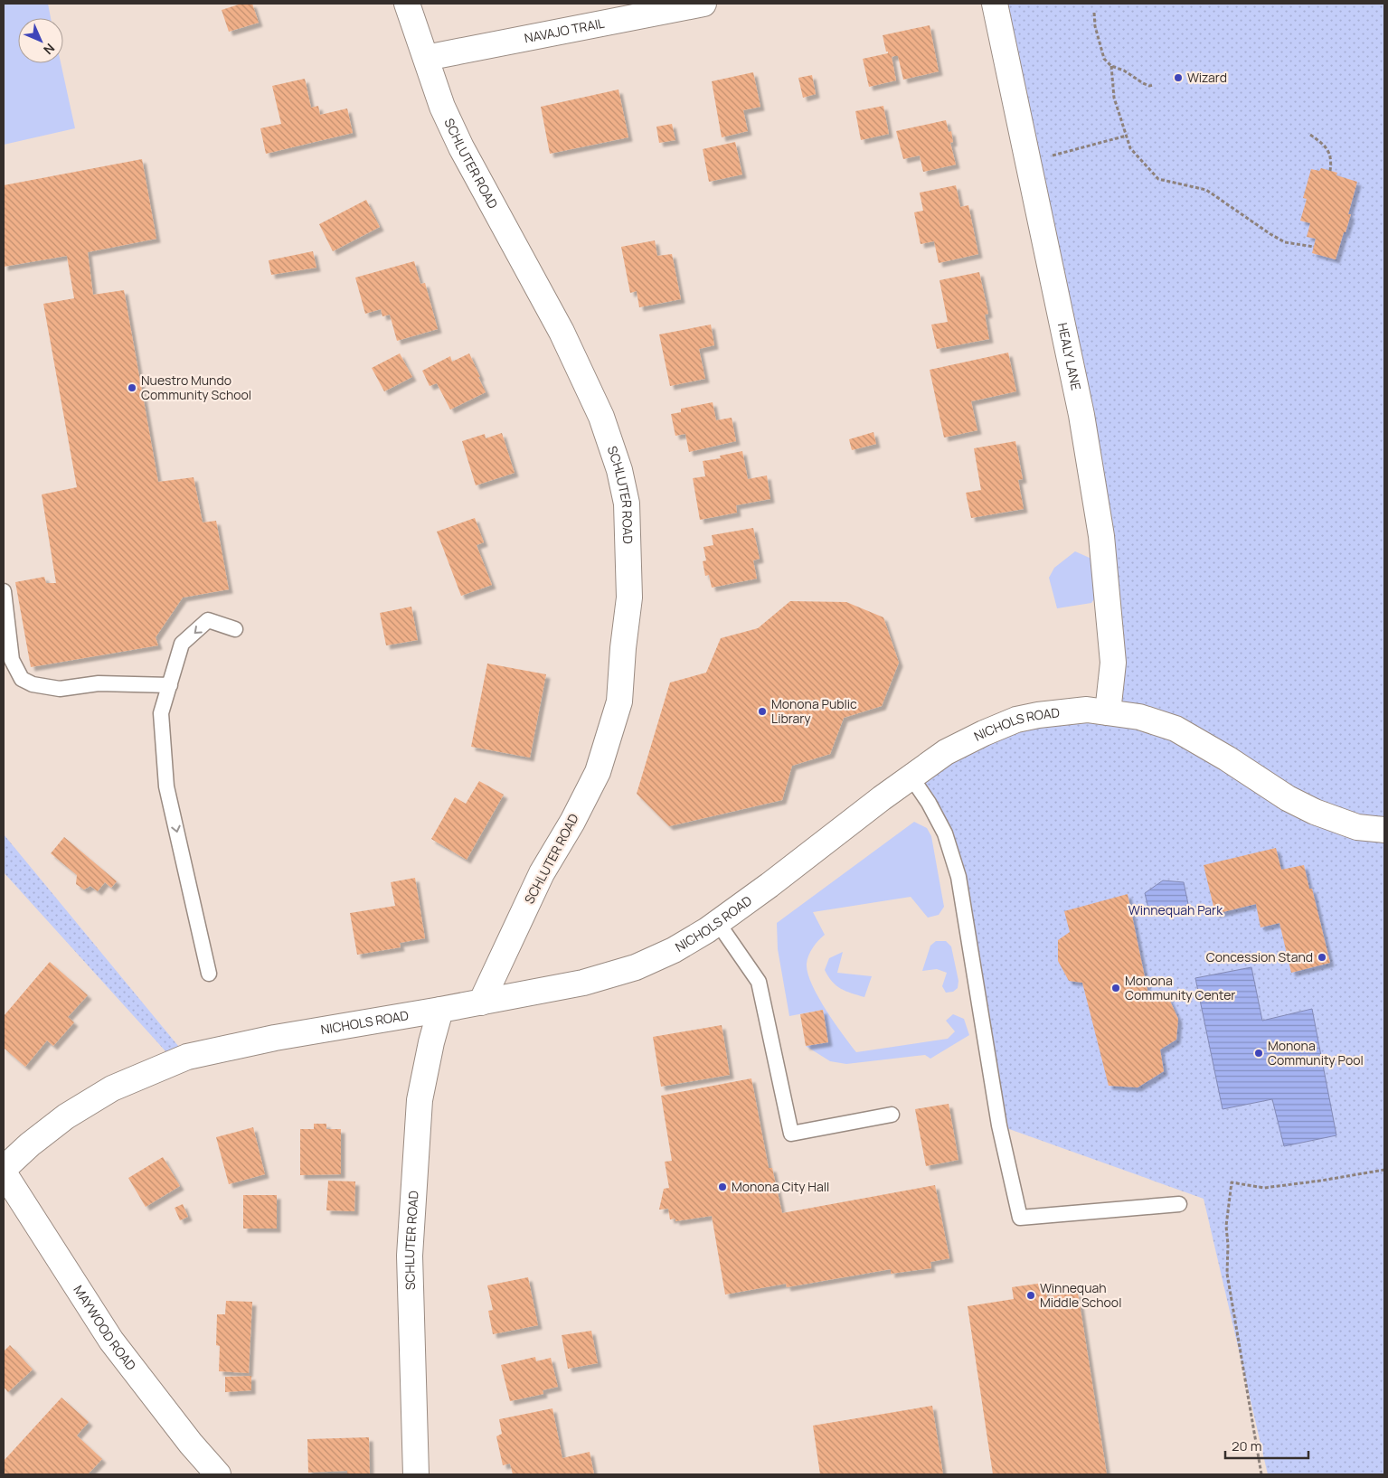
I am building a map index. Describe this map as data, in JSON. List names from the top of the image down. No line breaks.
{"streets":{"street":["NAVAJO TRAIL","SCHLUTER ROAD","HEALY LANE","NICHOLS ROAD","MAYWOOD ROAD"]},"crossings":[["NAVAJO TRAIL","SCHLUTER ROAD"],["SCHLUTER ROAD","NICHOLS ROAD"],["HEALY LANE","NICHOLS ROAD"]],"parks":["Winnequah Park"],"places":["Wizard","Nuestro Mundo Community School","Monona Public Library","Concession Stand","Monona Community Center","Monona Community Pool","Monona City Hall","Winnequah Middle School"],"scale_bar":"20 m","north":"bottom right"}
